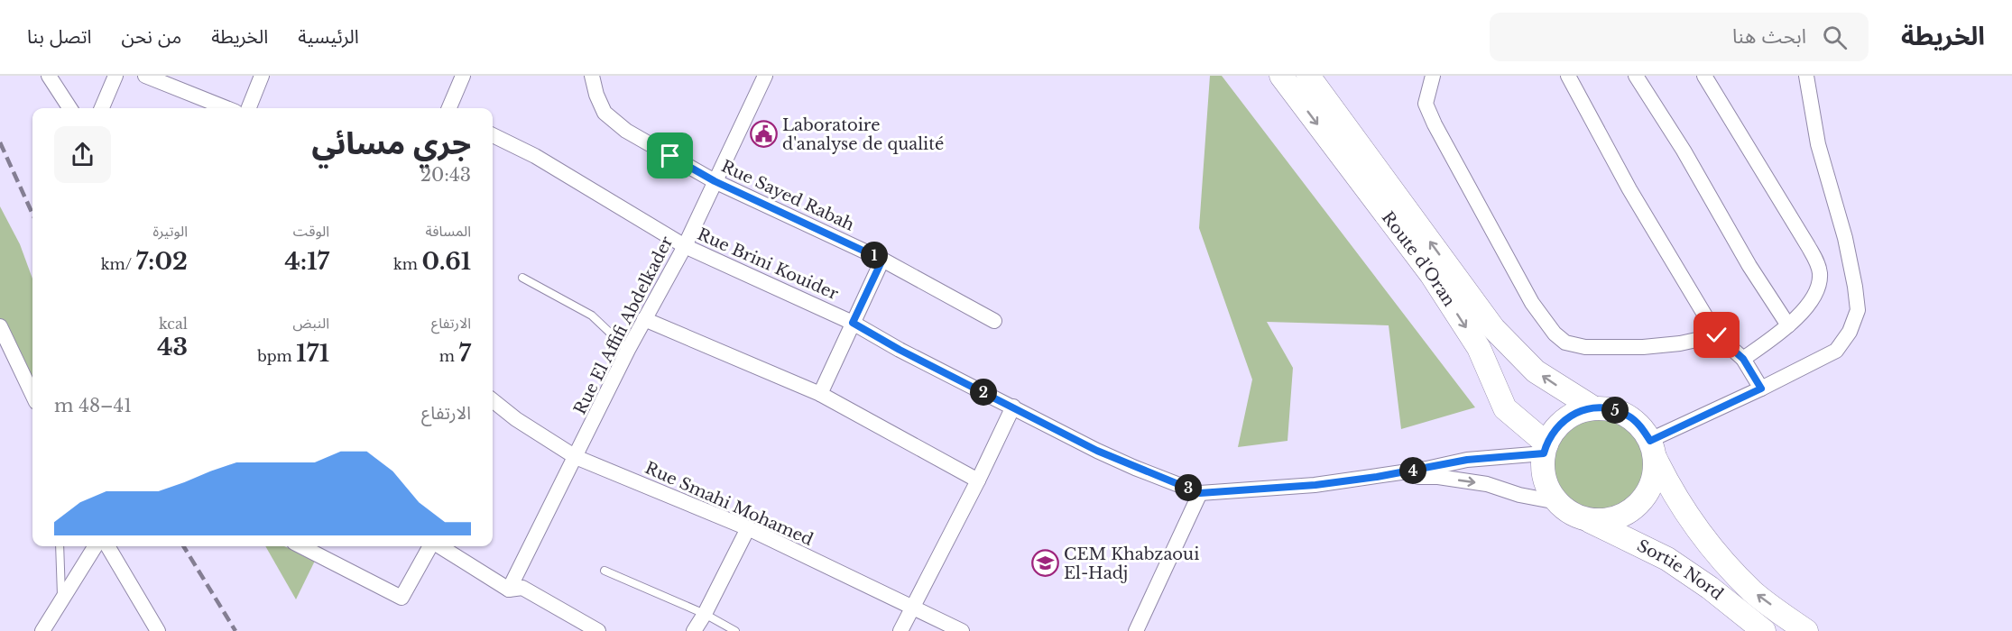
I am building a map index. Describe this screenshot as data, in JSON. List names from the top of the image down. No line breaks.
{"streets":{"main road":["Route d'Oran","Sortie Nord"],"street":["Rue Sayed Rabah","Rue Brini Kouider","Rue El Affifi Abdelkader","Rue Smahi Mohamed"]},"crossings":[["Rue Sayed Rabah","Rue El Affifi Abdelkader"],["Route d'Oran","Sortie Nord"],["Rue Brini Kouider","Rue El Affifi Abdelkader"],["Rue El Affifi Abdelkader","Rue Smahi Mohamed"]],"places":{"public building":["Laboratoire d'analyse de qualité"],"school or university":["CEM Khabzaoui El-Hadj"]},"page":{"header":"الخريطة","search":"ابحث هنا","nav":["الرئيسية","الخريطة","من نحن","اتصل بنا"],"heading":["جري مسائي","20:43"],"stats":[["المسافة","0.61 km"],["الوقت","4:17"],["الوتيرة","7:02 /km"],["الارتفاع","7 m"],["النبض","171 bpm"],["kcal","43"]],"pins":["1","2","5","4","3"],"chart":["الارتفاع","41–48 m"]}}
